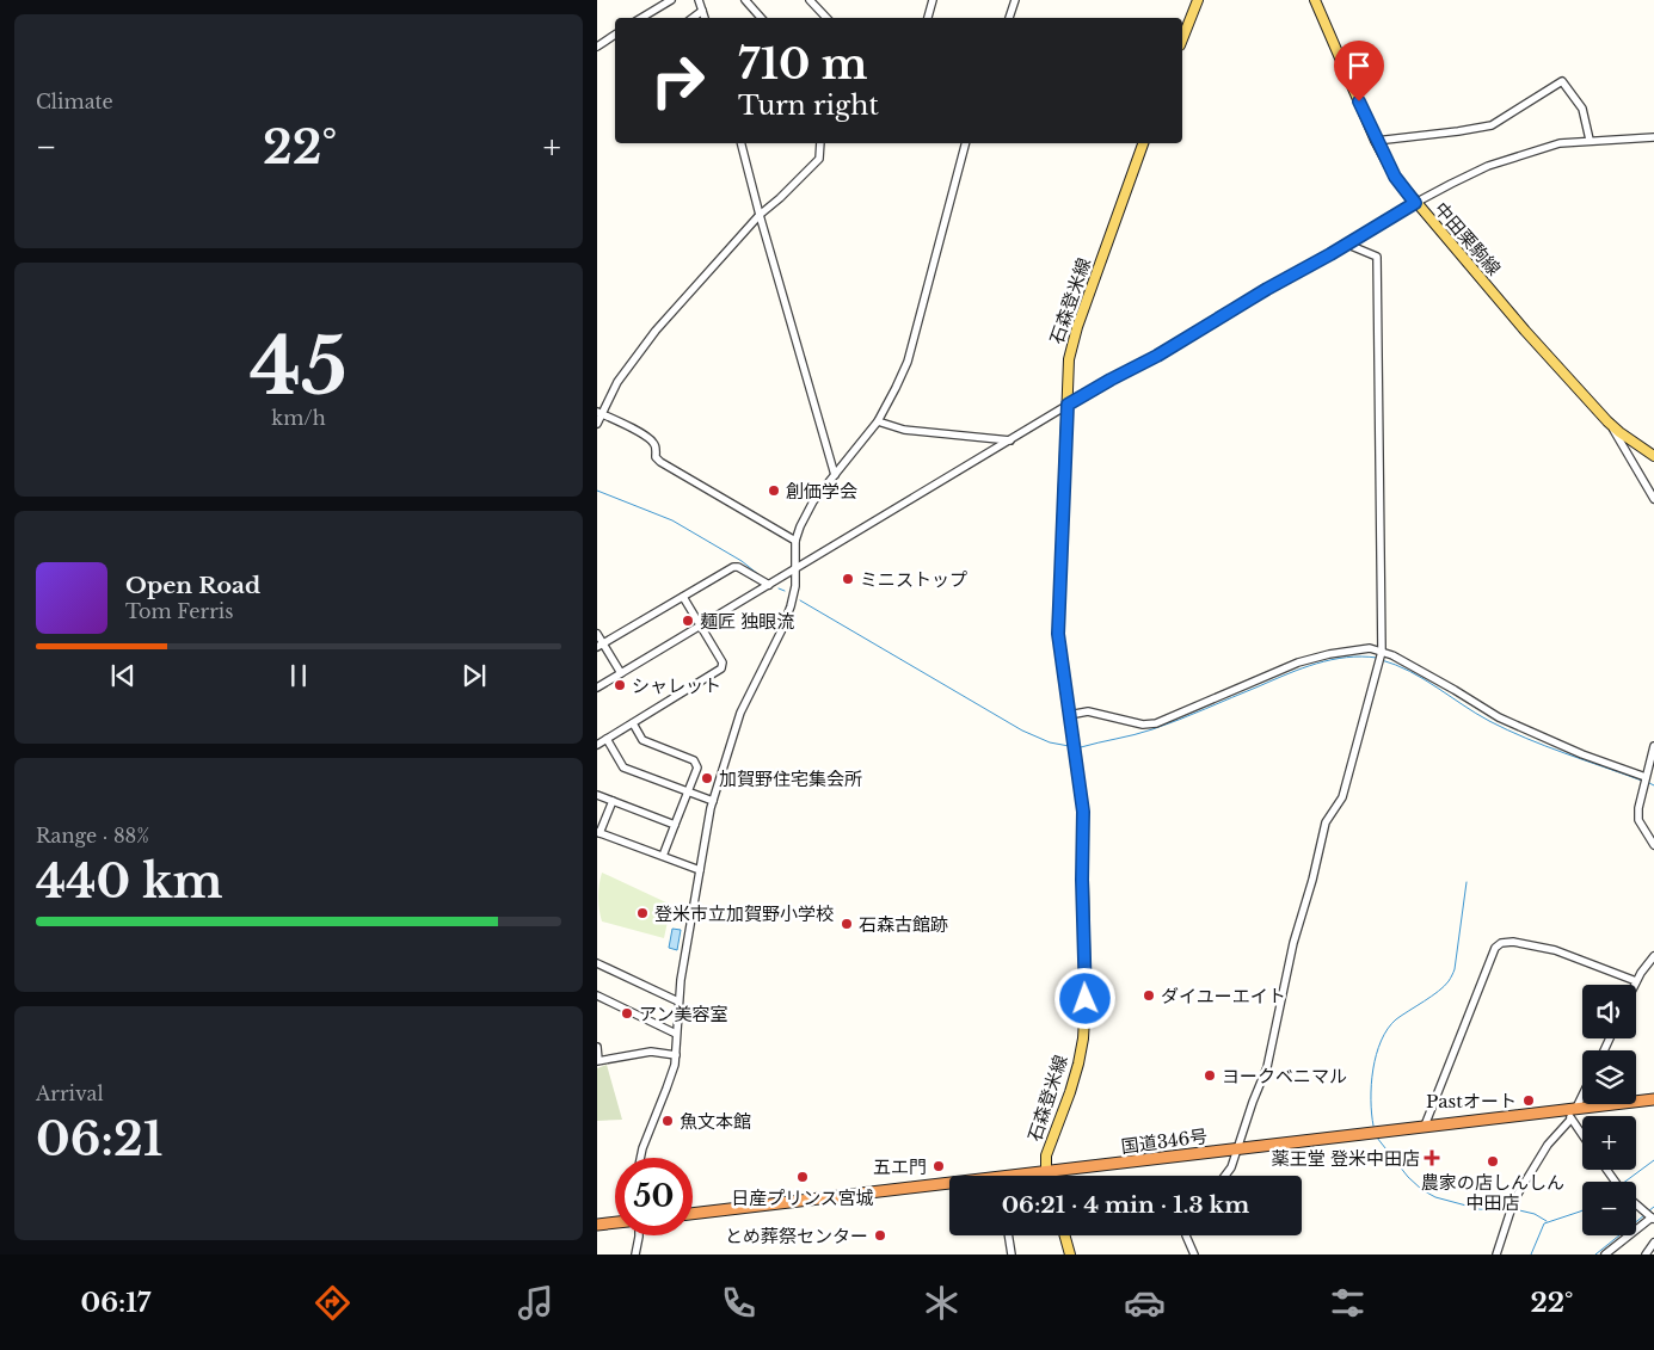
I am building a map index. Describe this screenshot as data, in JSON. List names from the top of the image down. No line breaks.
{"streets":{"highway":["国道346号"],"main road":["中田栗駒線","石森登米線"]},"crossings":[["石森登米線","国道346号"]],"places":{"other":["創価学会","ミニストップ","麺匠 独眼流","シャレット","加賀野住宅集会所","登米市立加賀野小学校","石森古館跡","ダイユーエイト","アン美容室","ヨークベニマル","Pastオート","魚文本館","農家の店しんしん 中田店","五エ門","日産プリンス宮城","とめ葬祭センター"],"health":["薬王堂 登米中田店"]},"page":{"tile":["Climate",["45","km/h"],["Range · 88%","440 km"],["Arrival","06:21"]],"turn":["710 m","Turn right"],"heat":["−","22°","+"],"song":["Open Road","Tom Ferris"],"map_buttons":["+","−"],"limit":"50","trip":"06:21 · 4 min · 1.3 km","tabs":["06:17","22°"]}}
